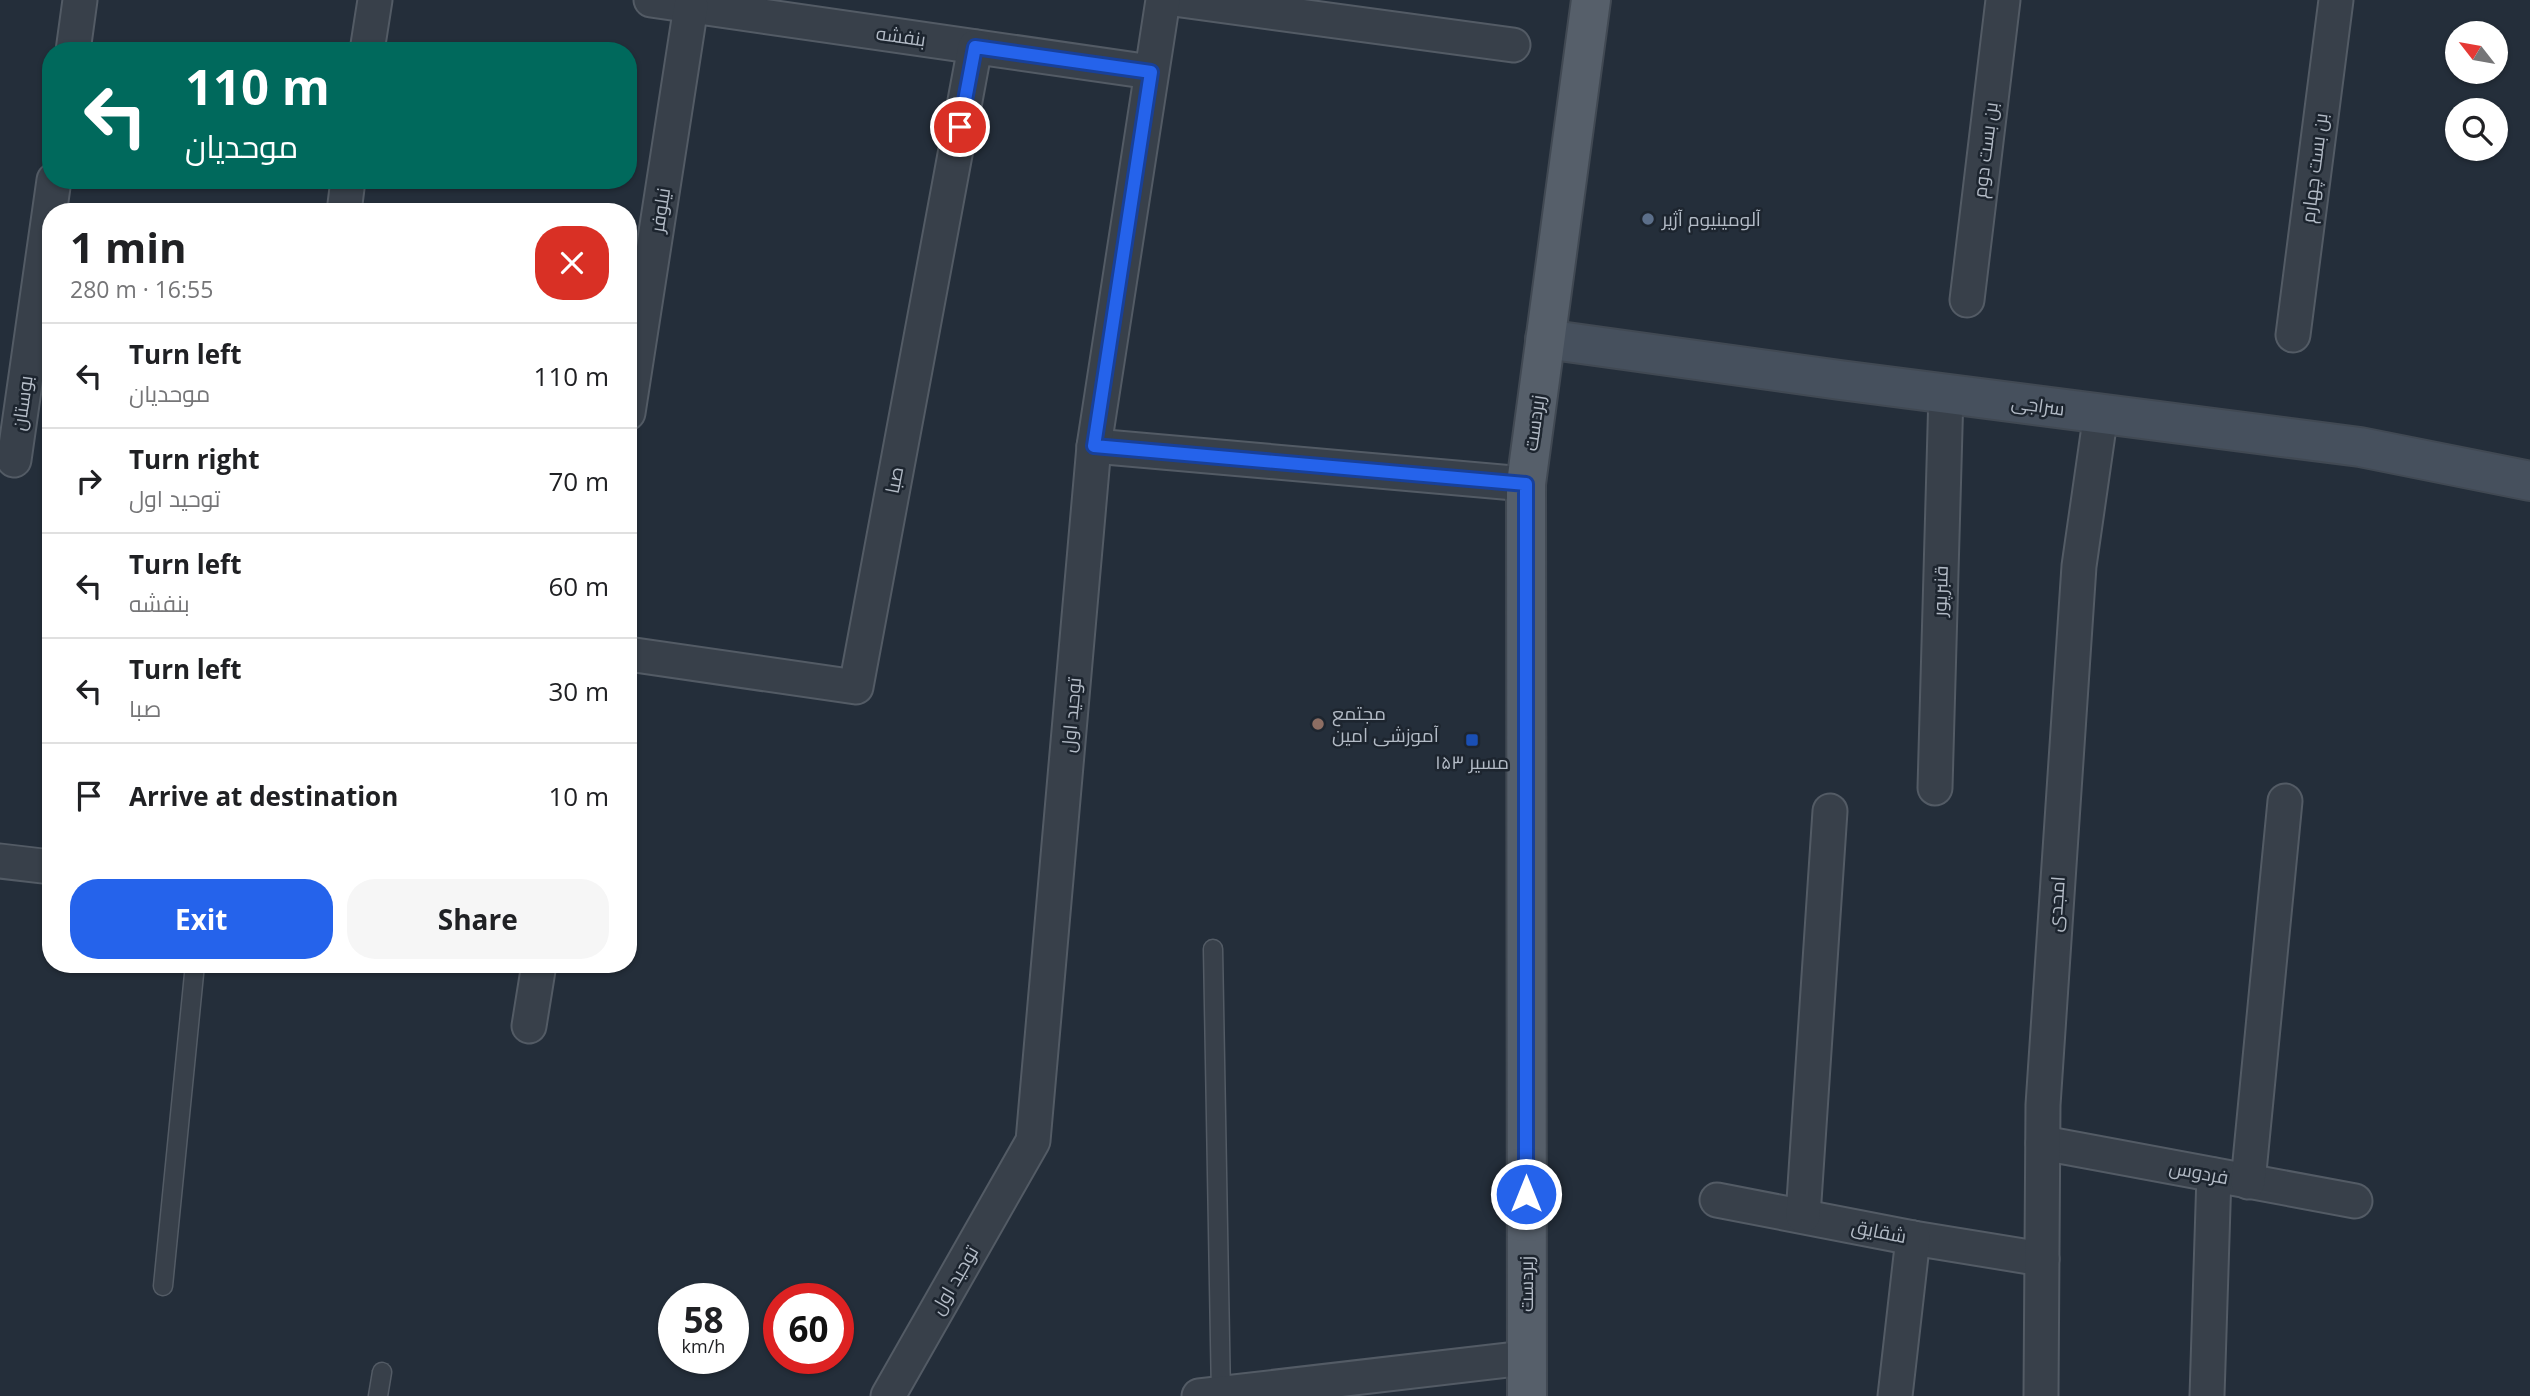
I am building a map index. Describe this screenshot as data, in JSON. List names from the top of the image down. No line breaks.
{"streets":{"main road":["زبردست"],"street":["بنفشه","بن بست دوم","بن بست چهارم","نیلوفر","بوستان","سراجی","صبا","قنبرپور","توحید اول","امجدی","فردوس","شقایق"]},"crossings":[["بنفشه","نیلوفر"],["بنفشه","صبا"],["بنفشه","توحید اول"],["سراجی","زبردست"],["سراجی","قنبرپور"],["سراجی","امجدی"],["امجدی","فردوس"],["امجدی","شقایق"]],"places":{"other":["آلومینیوم آژیر","مجتمع آموزشی امین"],"transit":["مسیر ۱۵۳"]},"north":"top left","page":{"turn":["110 m","موحدیان"],"heading":["1 min","280 m · 16:55"],"list":[{"name":"Turn left","note":"موحدیان","value":"110 m"},{"name":"Turn right","note":"توحید اول","value":"70 m"},{"name":"Turn left","note":"بنفشه","value":"60 m"},{"name":"Turn left","note":"صبا","value":"30 m"},{"name":"Arrive at destination","value":"10 m"}],"buttons":["Exit","Share"],"speed":"58 km/h","limit":"60"}}
